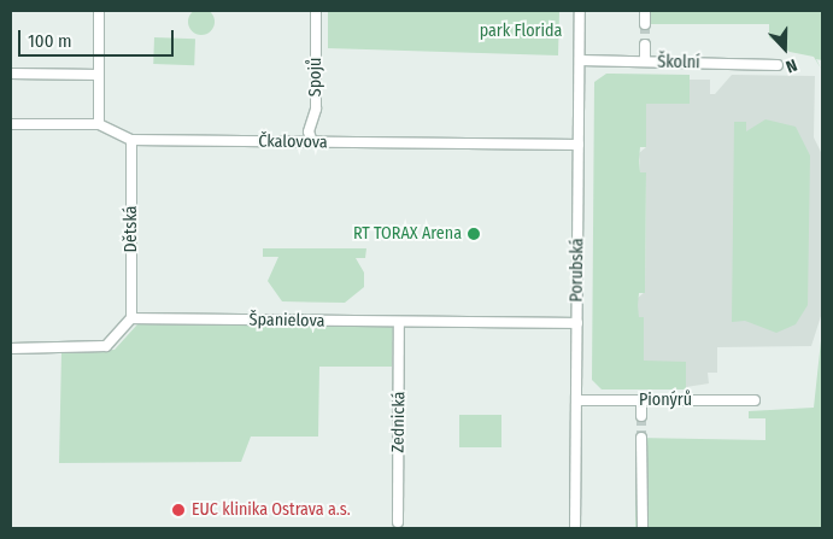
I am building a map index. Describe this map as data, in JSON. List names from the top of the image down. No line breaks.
{"streets":{"street":["Školní","Spojů","Čkalovova","Dětská","Porubská","Španielova","Pionýrů","Zednická"]},"crossings":[["Školní","Porubská"],["Spojů","Čkalovova"],["Čkalovova","Dětská"],["Čkalovova","Porubská"],["Dětská","Španielova"],["Porubská","Španielova"],["Porubská","Pionýrů"],["Španielova","Zednická"]],"parks":["park Florida"],"places":["RT TORAX Arena","EUC klinika Ostrava a.s."],"scale_bar":"100 m","north":"bottom"}
